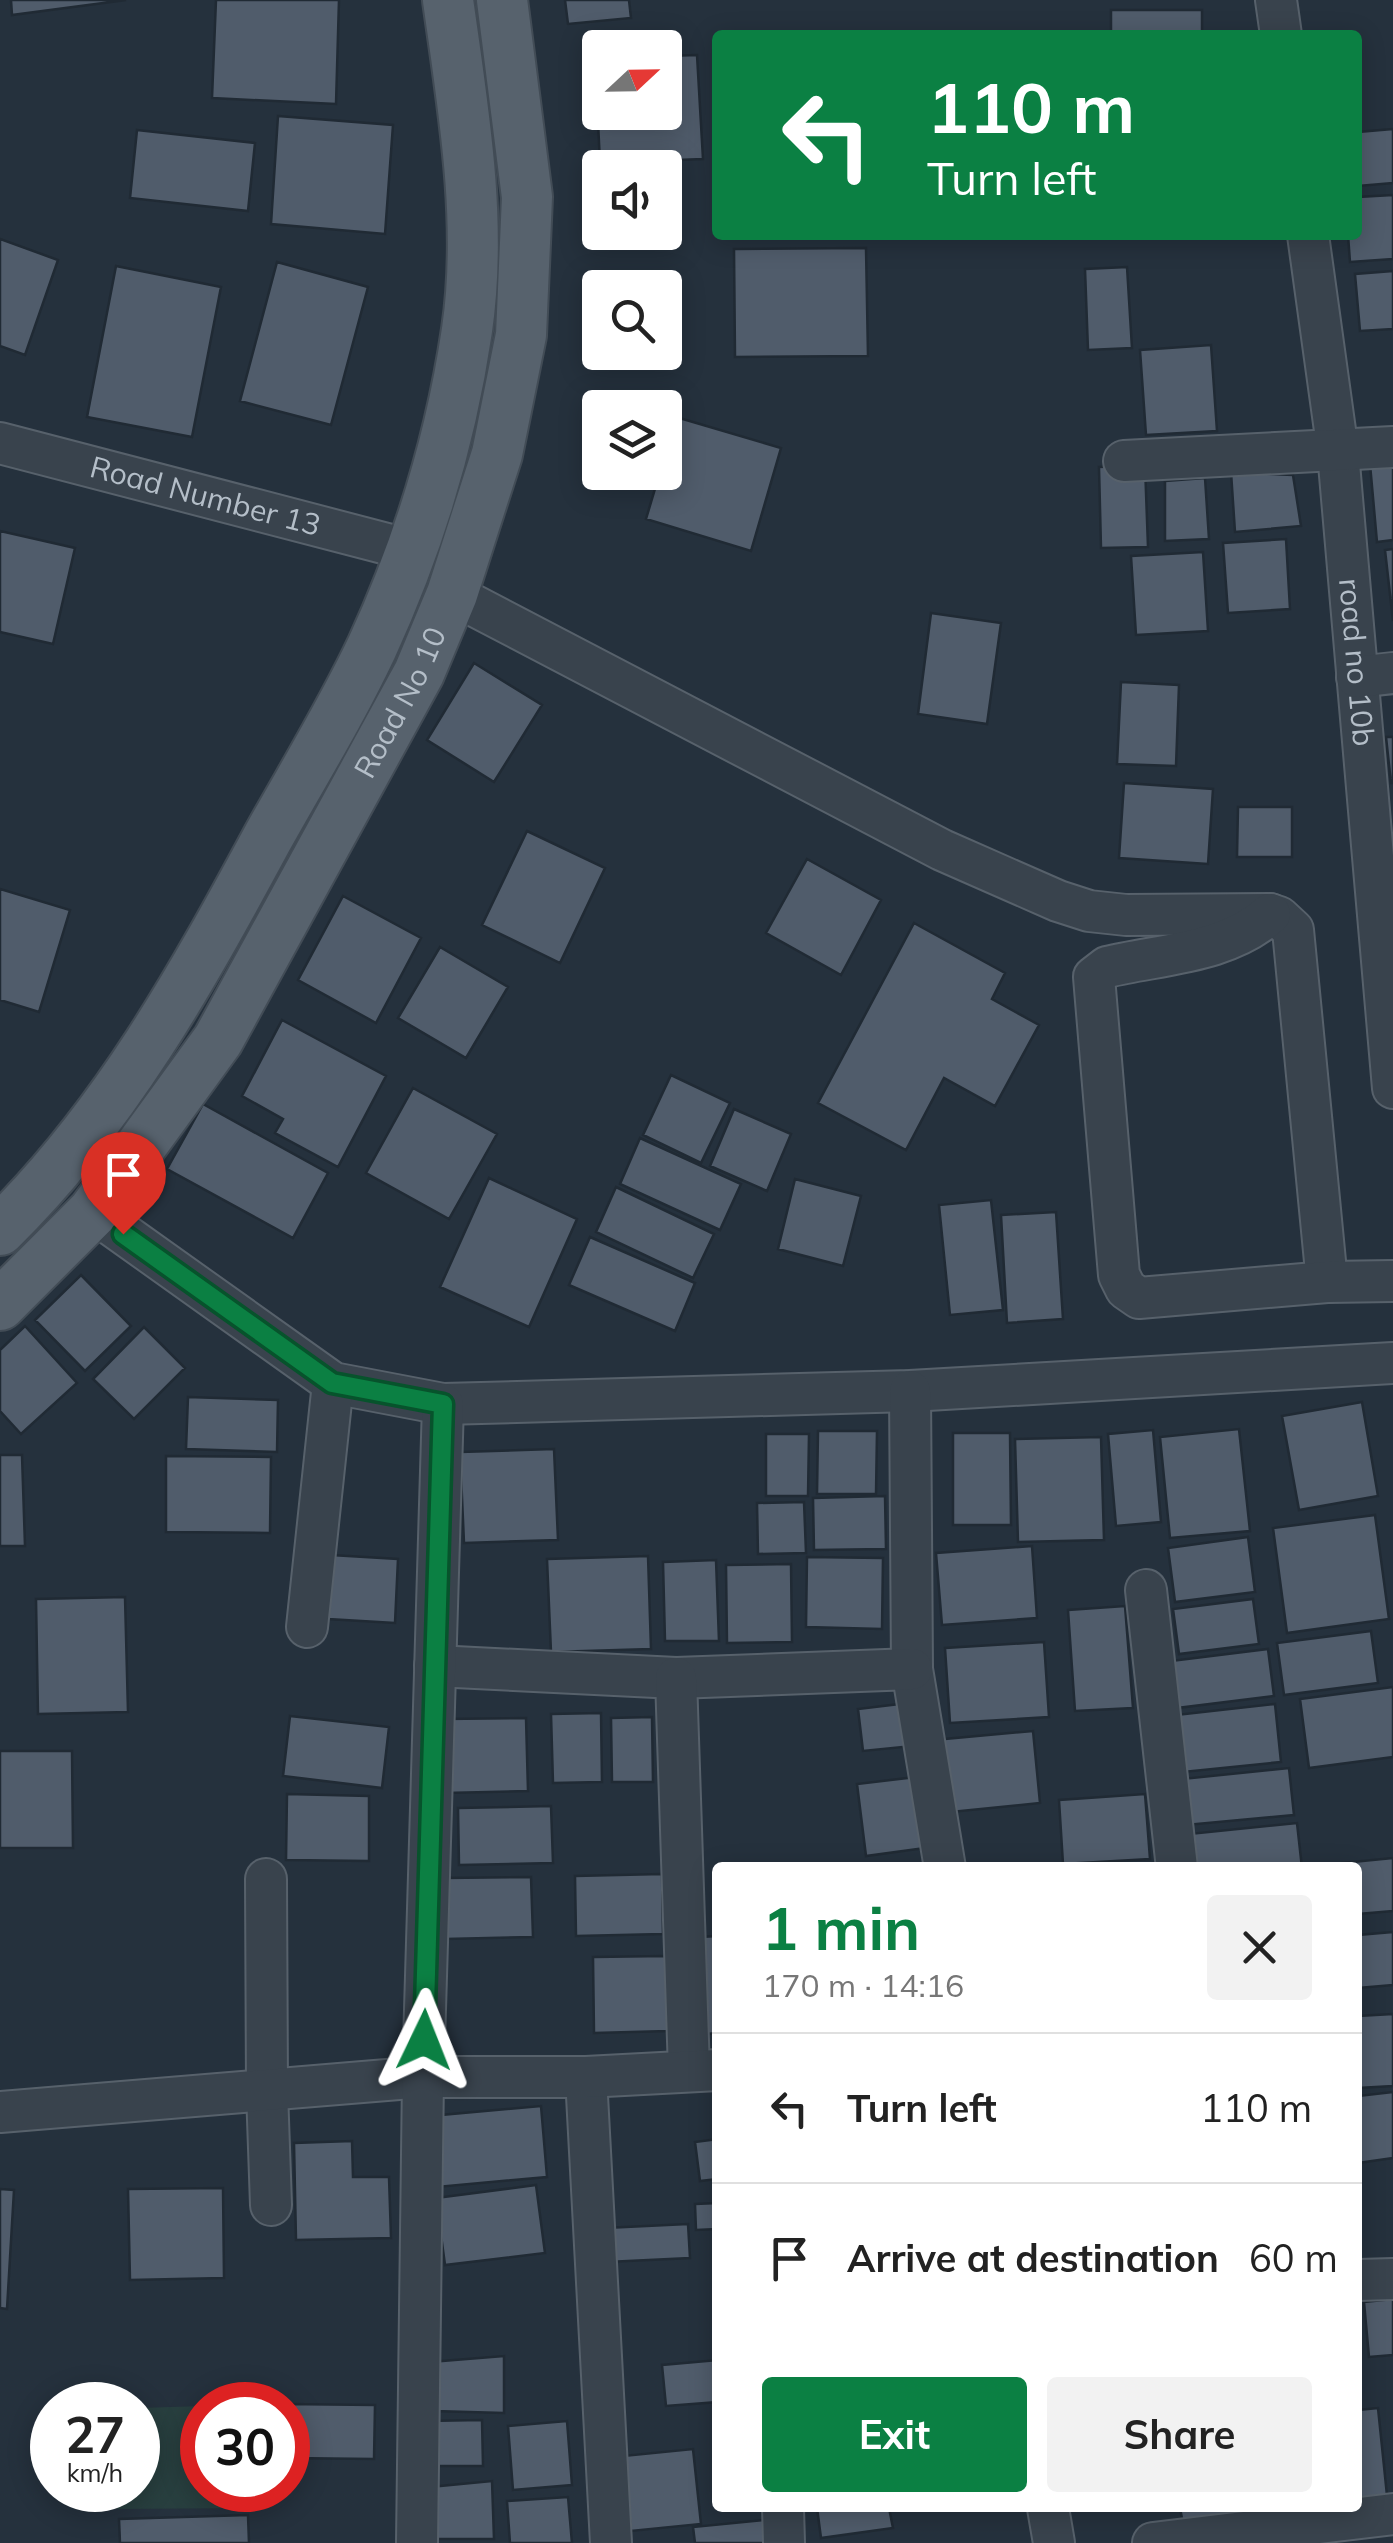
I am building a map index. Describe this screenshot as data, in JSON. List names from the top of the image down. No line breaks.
{"streets":{"main road":["Road No 10"],"street":["Road Number 13","road no 10b"]},"crossings":[["Road Number 13","Road No 10"]],"north":"right","page":{"turn":["110 m","Turn left"],"heading":["1 min","170 m · 14:16"],"list":[{"name":"Turn left","value":"110 m"},{"name":"Arrive at destination","value":"60 m"}],"buttons":["Exit","Share"],"speed":"27 km/h","limit":"30"}}
